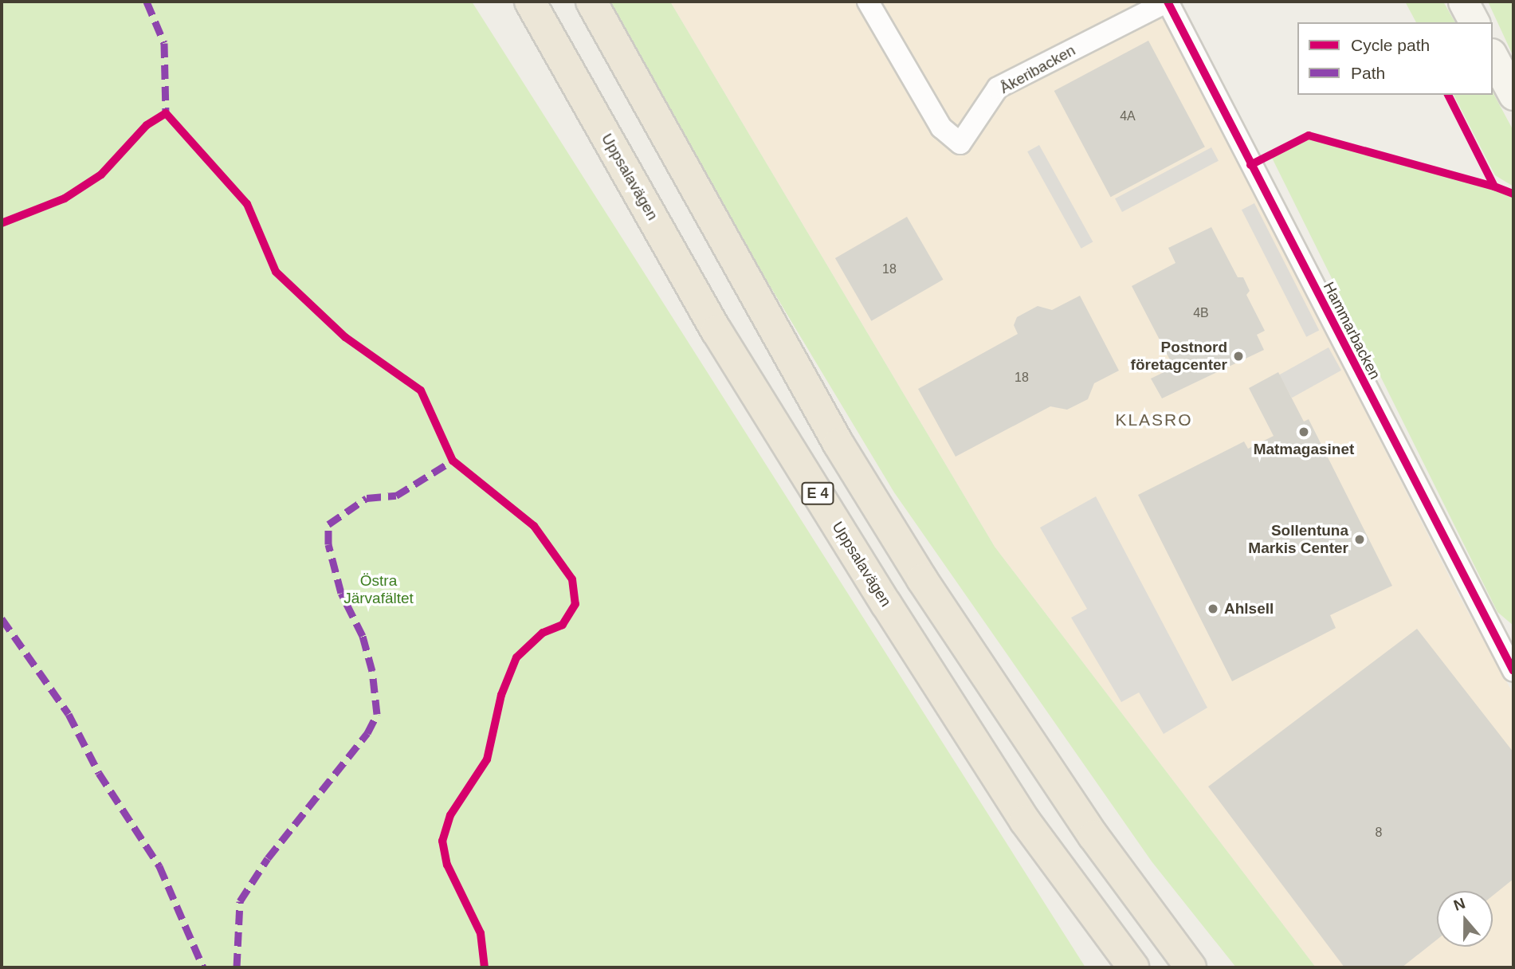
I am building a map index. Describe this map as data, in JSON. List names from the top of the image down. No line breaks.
{"streets":{"highway":["Uppsalavägen","E 4"],"street":["Åkeribacken","Hammarbacken"]},"crossings":[["Åkeribacken","Hammarbacken"]],"districts":["KLASRO"],"parks":["Östra Järvafältet"],"places":["Postnord företagcenter","Matmagasinet","Sollentuna Markis Center","Ahlsell"],"house_numbers":["4A","18","4B","18","8"],"legend":["Cycle path","Path"],"north":"top"}
